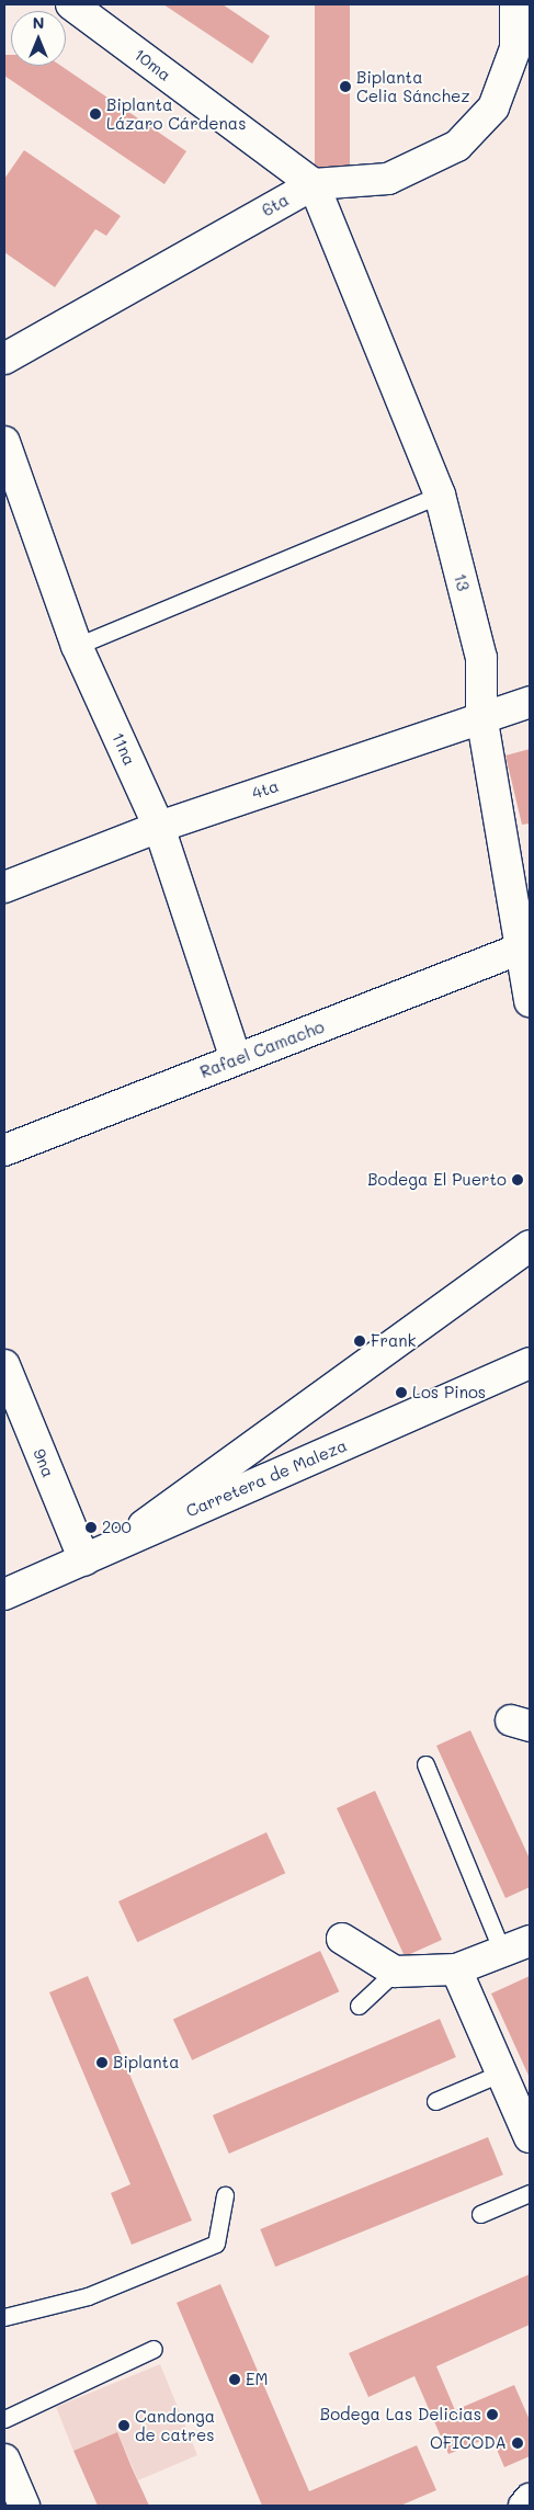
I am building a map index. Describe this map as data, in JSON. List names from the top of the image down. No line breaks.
{"streets":{"street":["10ma","6ta","13","11na","4ta","Rafael Camacho","9na","Carretera de Maleza"]},"crossings":[["10ma","6ta"],["10ma","13"],["6ta","13"],["13","4ta"],["13","Rafael Camacho"],["11na","4ta"],["11na","Rafael Camacho"],["9na","Carretera de Maleza"]],"places":["Biplanta Celia Sánchez","Biplanta Lázaro Cárdenas","Bodega El Puerto","Frank","Los Pinos","200","Biplanta","EM","Bodega Las Delicias","Candonga de catres","OFICODA"],"north":"top"}
